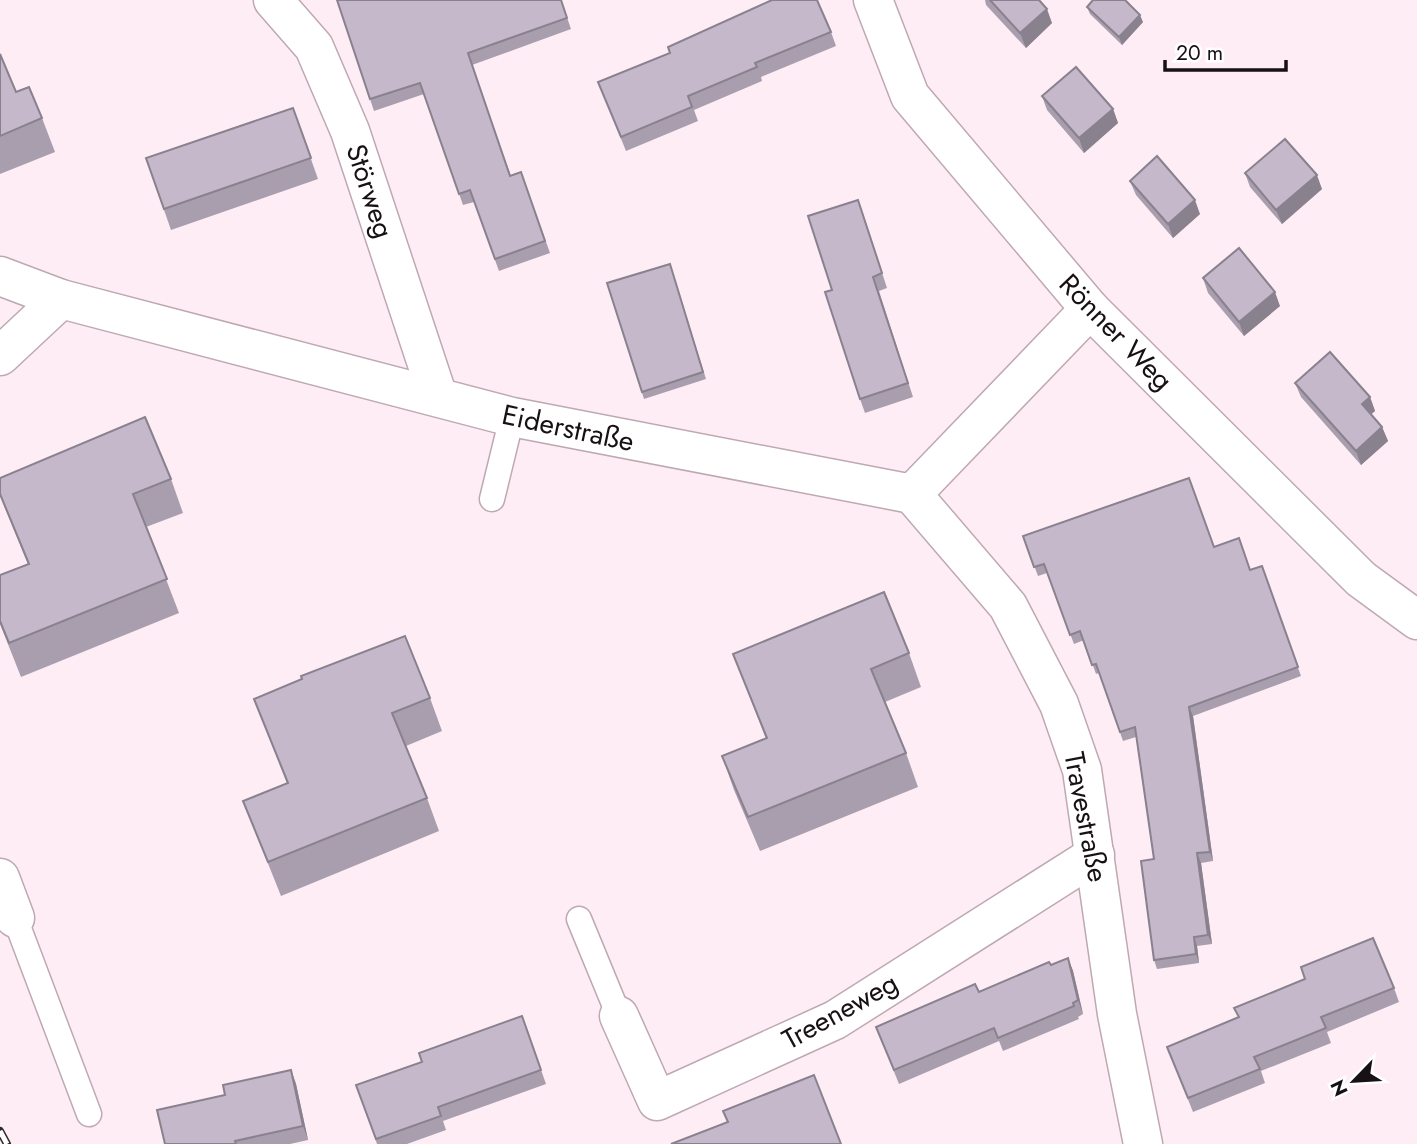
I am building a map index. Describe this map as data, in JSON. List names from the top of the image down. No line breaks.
{"streets":{"street":["Störweg","Rönner Weg","Eiderstraße","Travestraße","Treeneweg"]},"crossings":[["Störweg","Eiderstraße"],["Eiderstraße","Travestraße"],["Travestraße","Treeneweg"]],"scale_bar":"20 m","north":"bottom left"}
